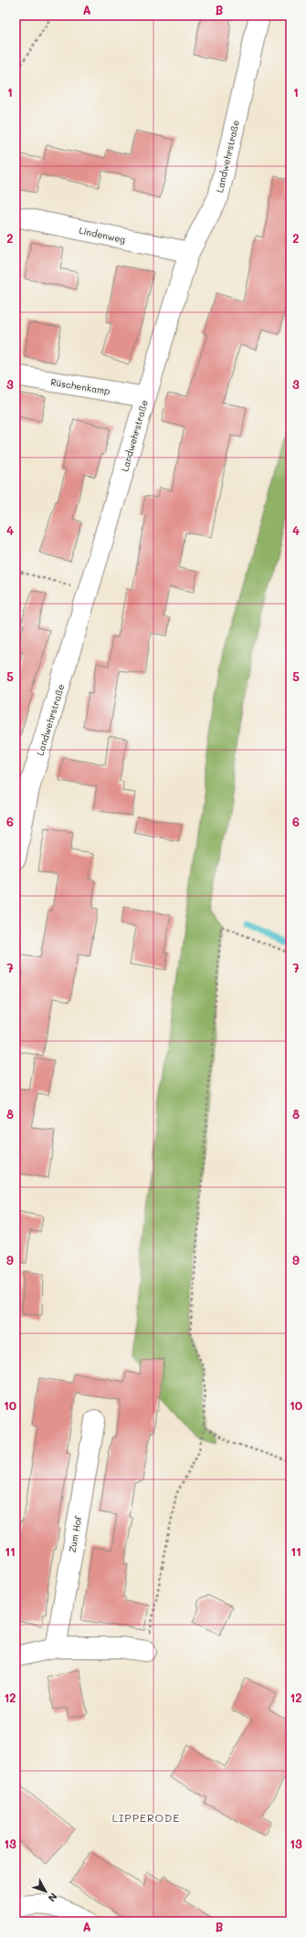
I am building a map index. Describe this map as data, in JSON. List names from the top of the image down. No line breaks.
{"streets":{"street":["Landwehrstraße","Lindenweg","Rüschenkamp","Zum Hof"]},"crossings":[["Landwehrstraße","Lindenweg"],["Landwehrstraße","Rüschenkamp"]],"districts":["LIPPERODE"],"north":"bottom right","grid":{"columns":["A","B"],"rows":["1","2","3","4","5","6","7","8","9","10","11","12","13"]}}
